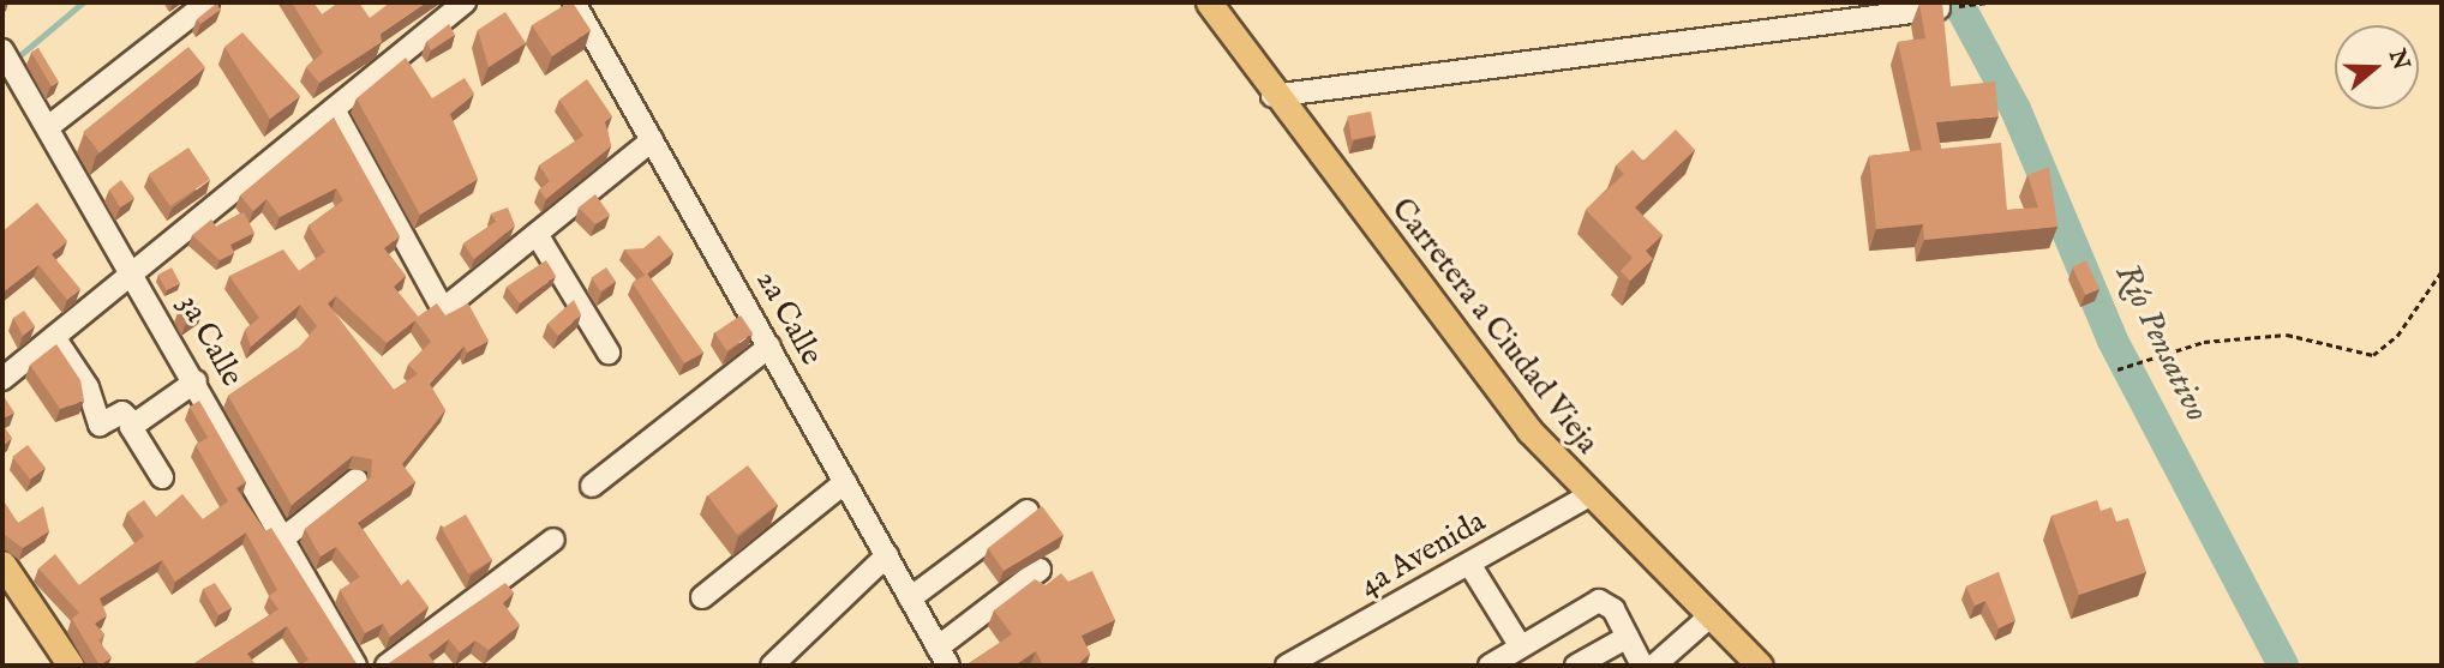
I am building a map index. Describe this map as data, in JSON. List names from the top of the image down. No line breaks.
{"streets":{"main road":["Carretera a Ciudad Vieja"],"street":["2a Calle","3a Calle","4a Avenida"]},"crossings":[["Carretera a Ciudad Vieja","4a Avenida"]],"water":["Río Pensativo"],"north":"right"}
